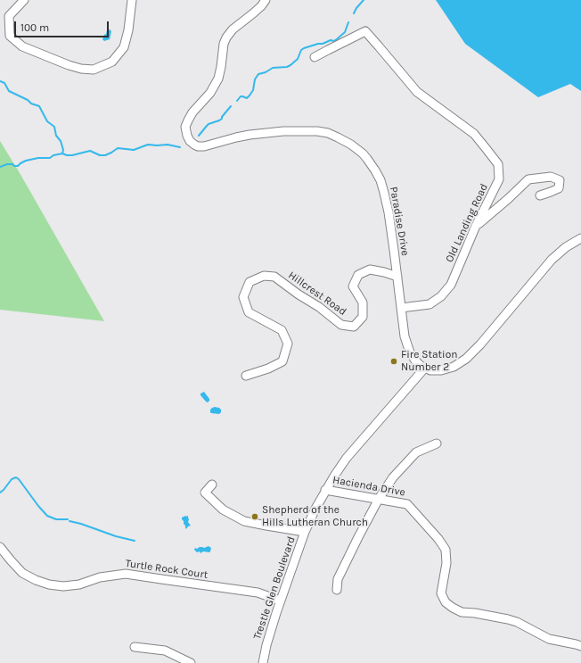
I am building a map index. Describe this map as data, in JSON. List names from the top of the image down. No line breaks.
{"streets":{"street":["Paradise Drive","Old Landing Road","Hillcrest Road","Hacienda Drive","Turtle Rock Court","Trestle Glen Boulevard"]},"crossings":[["Paradise Drive","Old Landing Road"],["Paradise Drive","Hillcrest Road"],["Paradise Drive","Trestle Glen Boulevard"],["Hacienda Drive","Trestle Glen Boulevard"],["Turtle Rock Court","Trestle Glen Boulevard"]],"places":["Fire Station Number 2","Shepherd of the Hills Lutheran Church"],"scale_bar":"100 m"}
